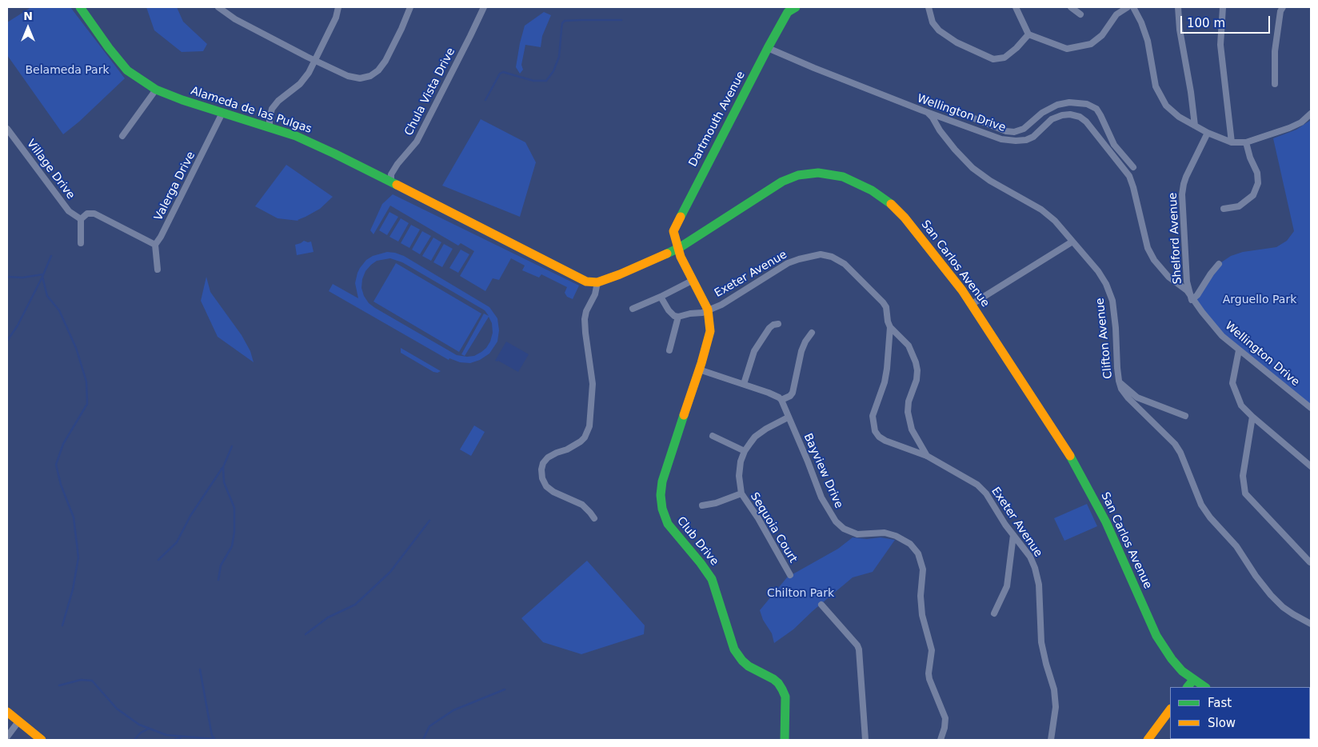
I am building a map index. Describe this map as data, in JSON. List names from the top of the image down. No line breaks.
{"streets":{"main road":["Alameda de las Pulgas","Dartmouth Avenue","San Carlos Avenue","Club Drive"],"street":["Chula Vista Drive","Wellington Drive","Village Drive","Valerga Drive","Shelford Avenue","Exeter Avenue","Clifton Avenue","Bayview Drive","Sequoia Court"]},"crossings":[["Chula Vista Drive","Alameda de las Pulgas"],["Alameda de las Pulgas","Valerga Drive"],["Alameda de las Pulgas","San Carlos Avenue"],["Wellington Drive","Dartmouth Avenue"],["Wellington Drive","Shelford Avenue"],["Wellington Drive","Clifton Avenue"],["Dartmouth Avenue","San Carlos Avenue"],["Dartmouth Avenue","Club Drive"],["San Carlos Avenue","Club Drive"],["Exeter Avenue","Club Drive"],["Bayview Drive","Sequoia Court"]],"parks":["Belameda Park","Arguello Park","Chilton Park"],"legend":["Fast","Slow"],"scale_bar":"100 m","north":"top"}
